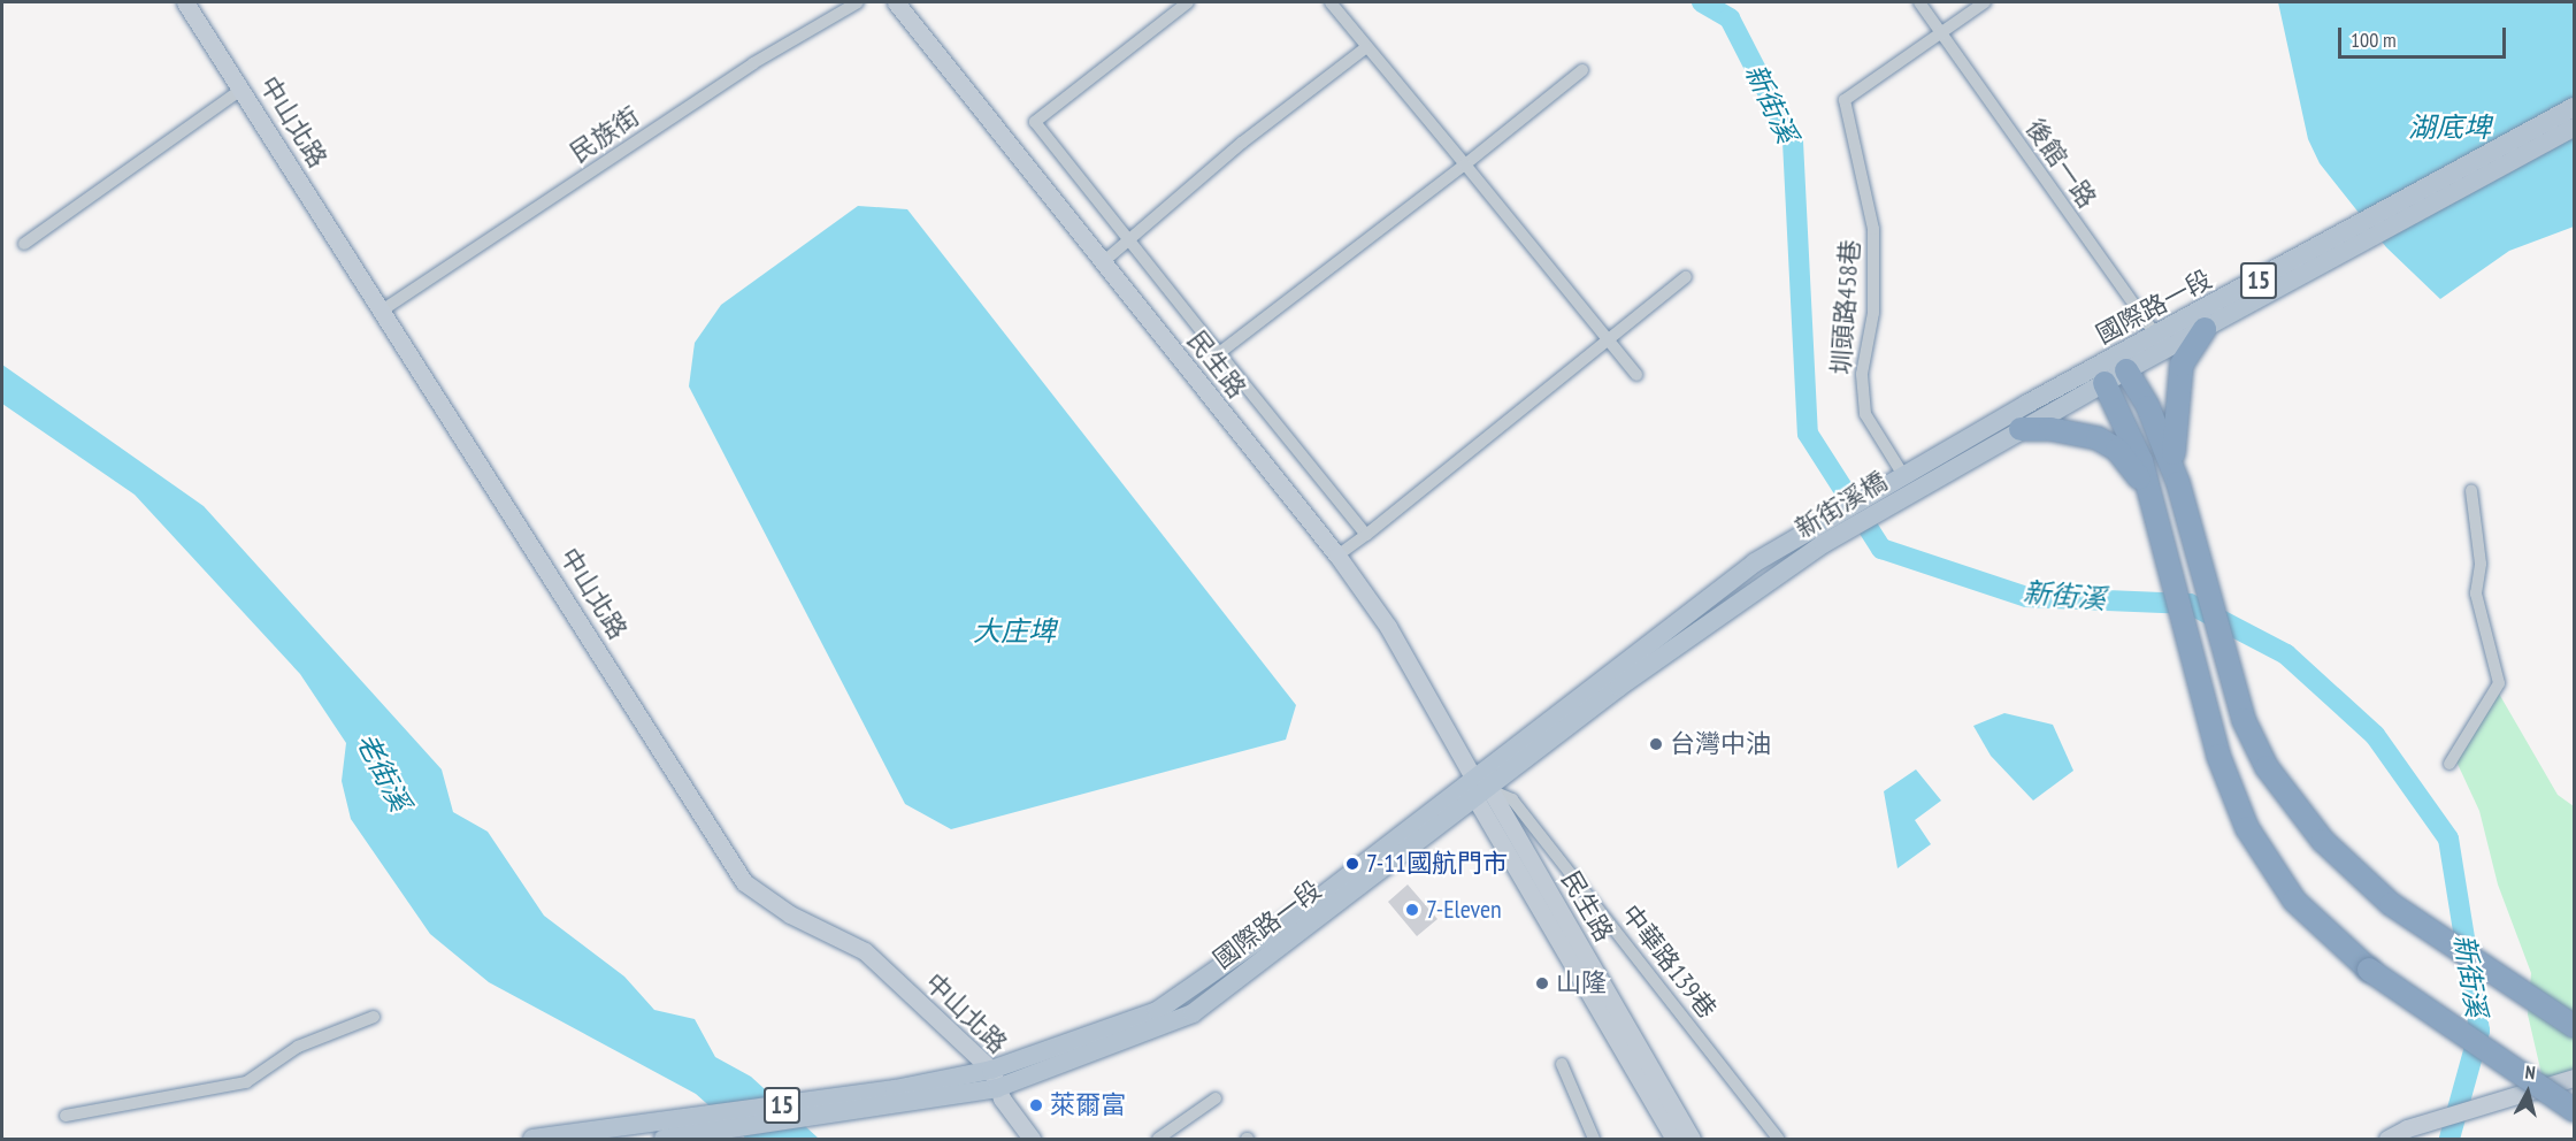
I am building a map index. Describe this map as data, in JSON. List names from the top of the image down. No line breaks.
{"streets":{"main road":["15","國際路一段","新街溪橋"],"street":["中山北路","民族街","後館一路","圳頭路458巷","民生路","中華路139巷"]},"crossings":[["中山北路","民族街"],["中山北路","國際路一段"],["後館一路","圳頭路458巷"],["後館一路","國際路一段"],["15","國際路一段"],["圳頭路458巷","國際路一段"],["圳頭路458巷","新街溪橋"],["國際路一段","民生路"],["國際路一段","新街溪橋"],["國際路一段","中華路139巷"],["民生路","中華路139巷"]],"water":["新街溪","湖底埤","大庄埤","老街溪"],"places":["台灣中油","7-11國航門市","7-Eleven","山隆","萊爾富"],"scale_bar":"100 m","north":"top"}
